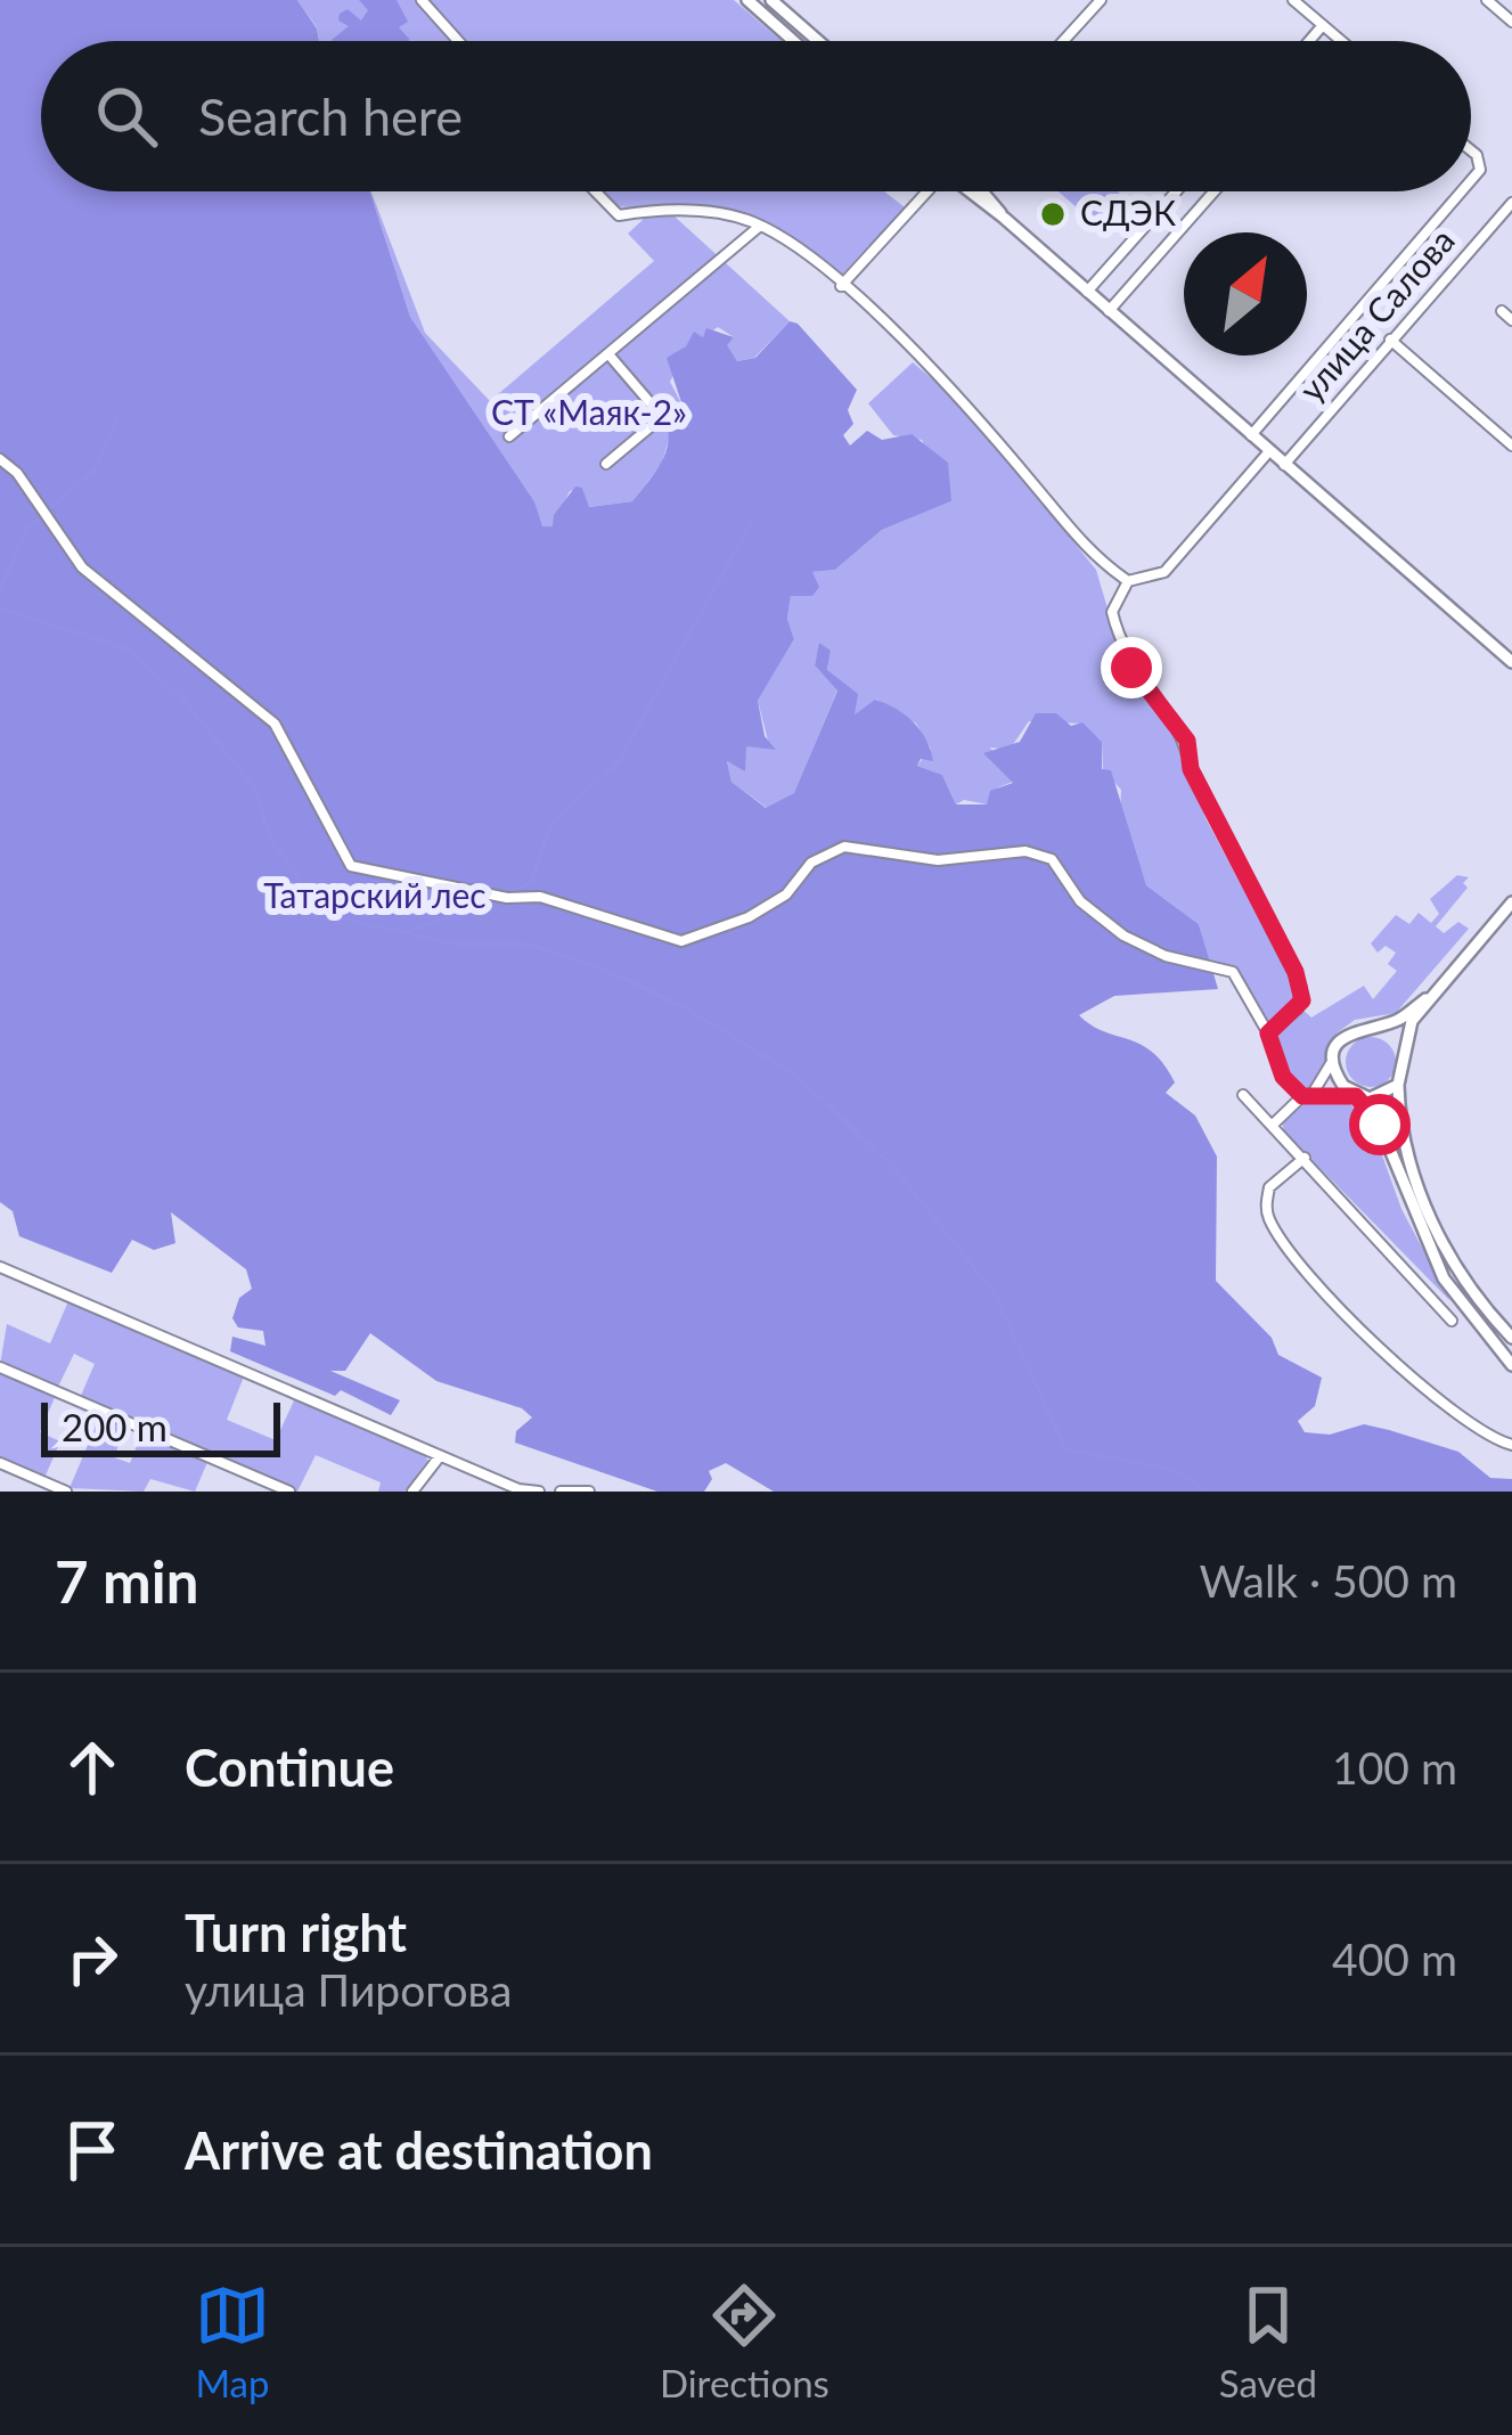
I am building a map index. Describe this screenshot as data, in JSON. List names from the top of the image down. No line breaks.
{"streets":{"street":["улица Салова"]},"parks":["СТ «Маяк-2»","Татарский лес"],"places":["СДЭК"],"scale_bar":"200 m","north":"top right","page":{"search":"Search here","scale":"200 m","heading":["7 min","Walk · 500 m"],"list":[["Continue","100 m"],["Turn right","улица Пирогова","400 m"],"Arrive at destination"],"nav":["Map","Directions","Saved"]}}
